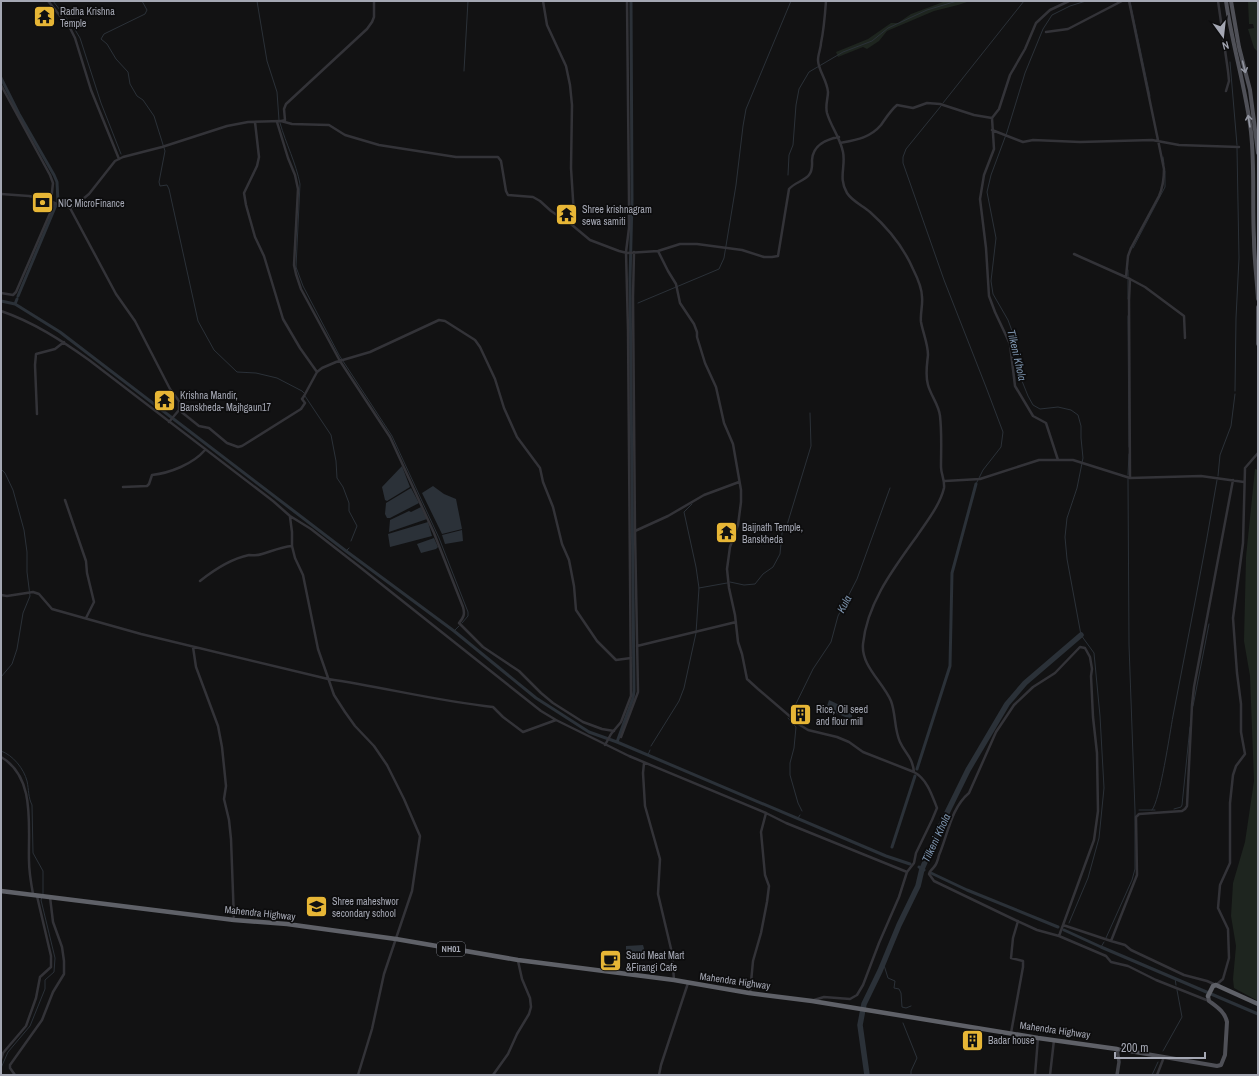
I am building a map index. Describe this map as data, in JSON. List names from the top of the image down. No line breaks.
{"streets":{"highway":["Mahendra Highway","NH01"]},"water":["Tilkeni Khola","Kula"],"places":{"temple":["Radha Krishna Temple","Shree krishnagram sewa samiti","Krishna Mandir, Banskheda- Majhgaun17","Baijnath Temple, Banskheda"],"bank":["NIC MicroFinance"],"building":["Rice, Oil seed and flour mill","Badar house"],"school or university":["Shree maheshwor secondary school"],"cafe":["Saud Meat Mart &Firangi Cafe"]},"scale_bar":"200 m","north":"bottom"}
